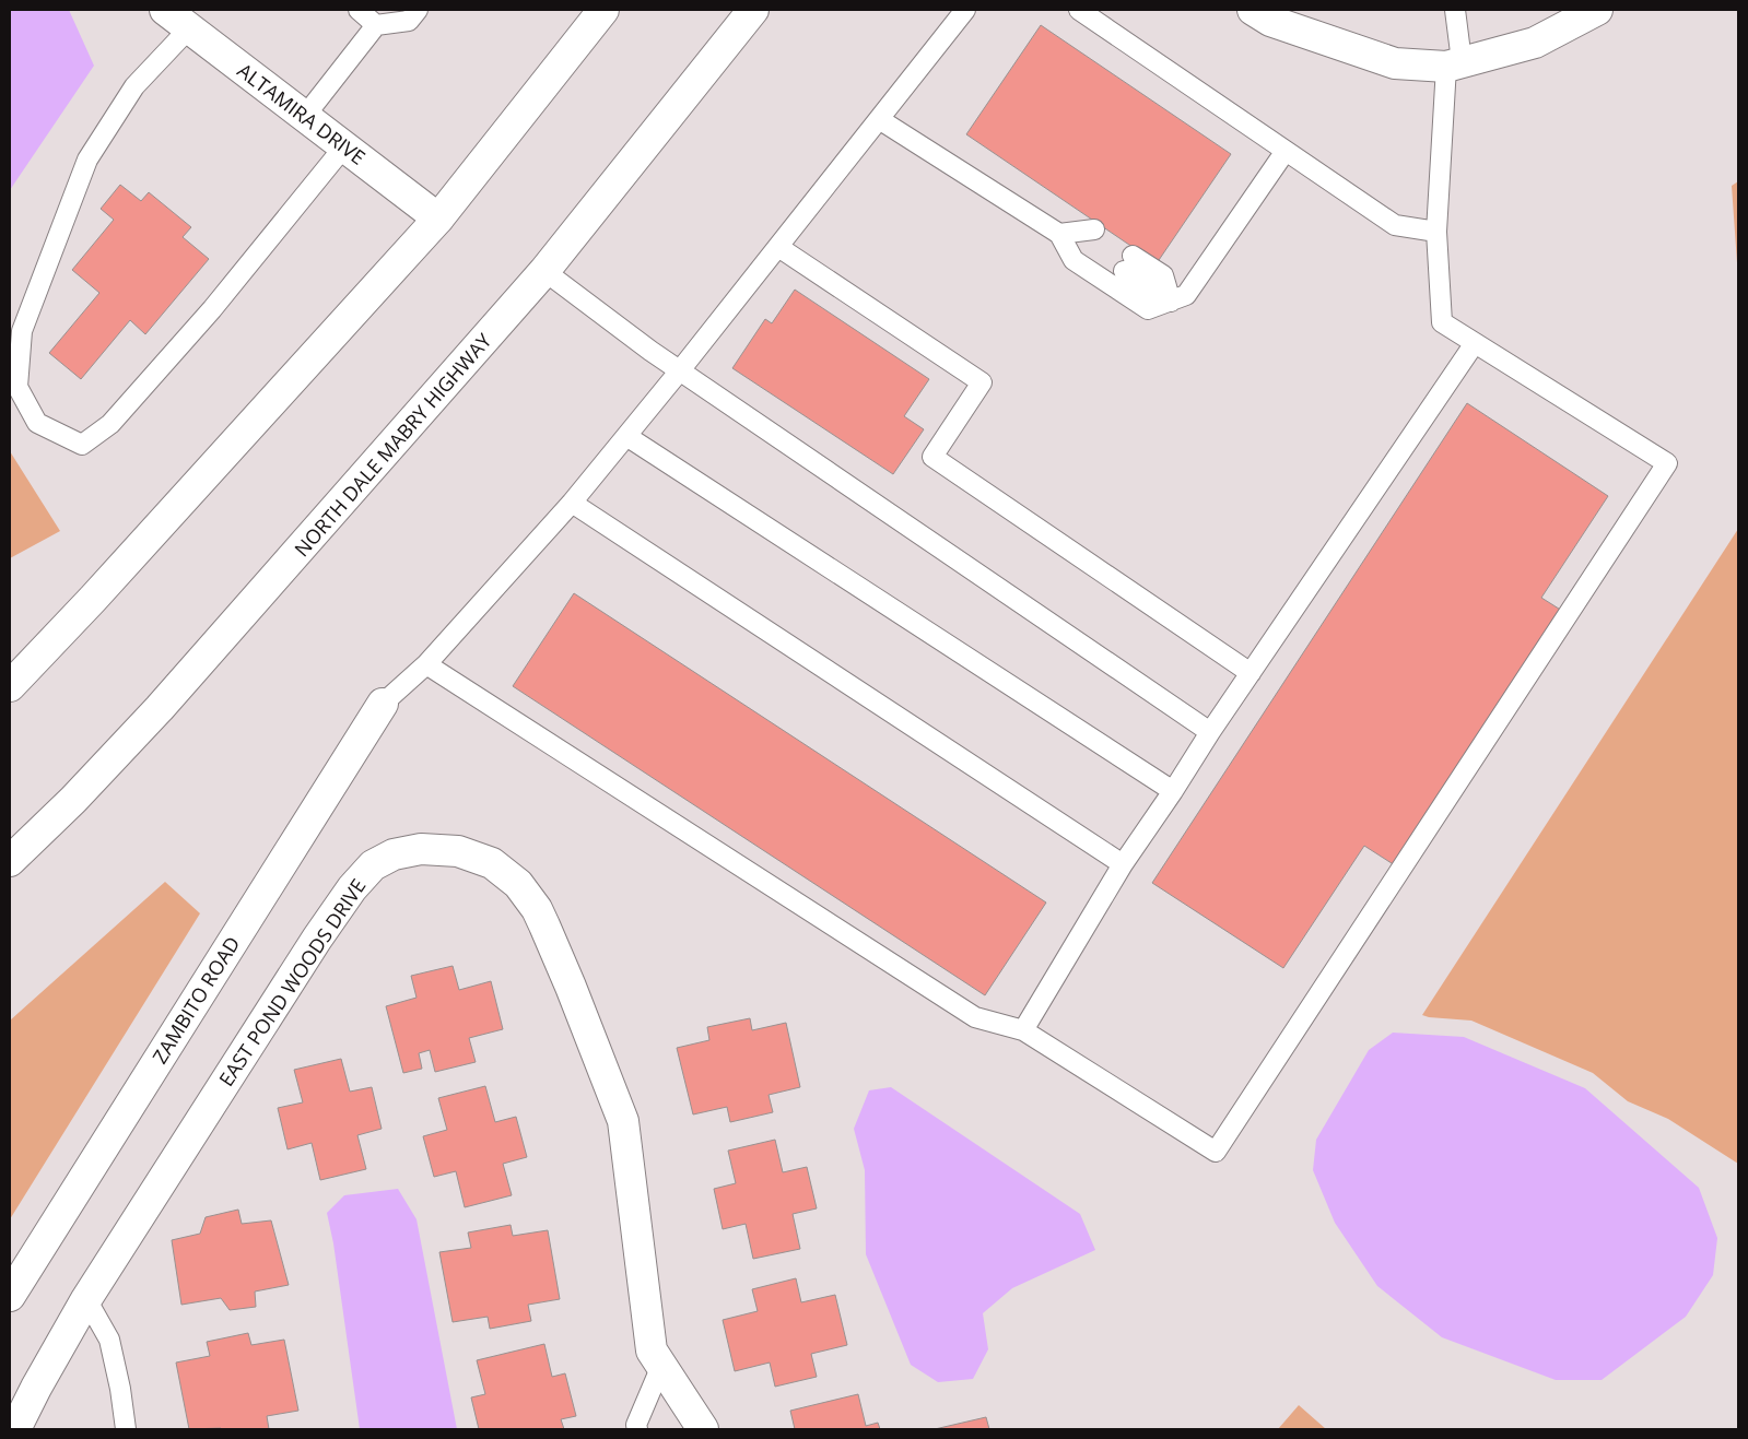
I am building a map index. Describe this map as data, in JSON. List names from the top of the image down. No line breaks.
{"streets":{"street":["ALTAMIRA DRIVE","NORTH DALE MABRY HIGHWAY","EAST POND WOODS DRIVE","ZAMBITO ROAD"]}}
